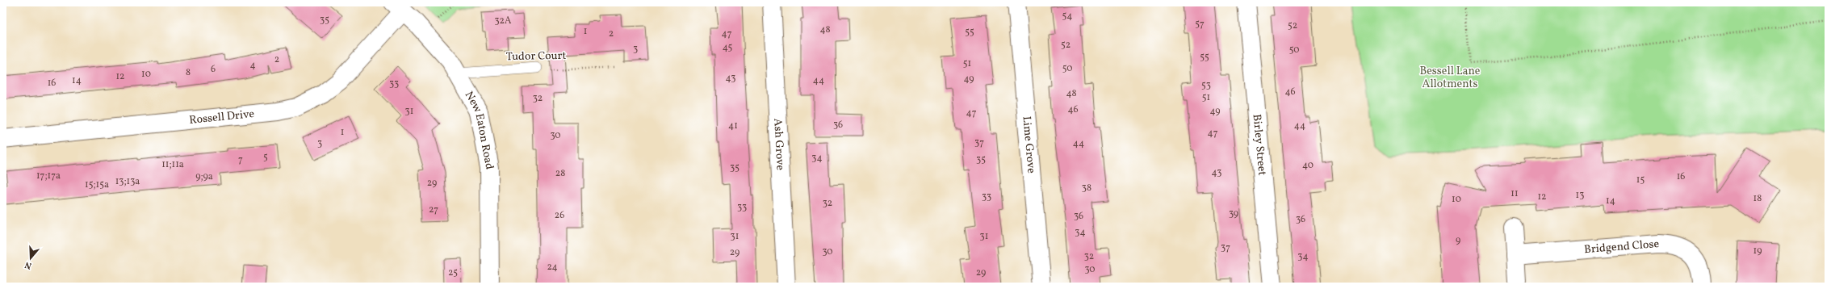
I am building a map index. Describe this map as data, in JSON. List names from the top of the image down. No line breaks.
{"streets":{"street":["Rossell Drive","New Eaton Road","Ash Grove","Lime Grove","Birley Street","Bridgend Close"],"lane":["Tudor Court"]},"crossings":[["Tudor Court","New Eaton Road"],["Rossell Drive","New Eaton Road"]],"parks":["Bessell Lane Allotments"],"house_numbers":["54","35","32A","57","52","48","1","55","2","47","52","45","3","50","55","2","51","4","50","6","8","10","12","43","49","14","44","16","33","53","46","48","51","32","46","31","49","47","36","41","44","1","47","30","37","3","44","5","34","7","35","11;11a","40","35","43","28","17;17a","9;9a","16","15","13;13a","29","15;15a","38","11","13","33","12","18","10","14","32","33","27","39","26","36","36","34","31","31","9","37","19","30","29","32","34","24","30","25","29"],"north":"bottom"}
